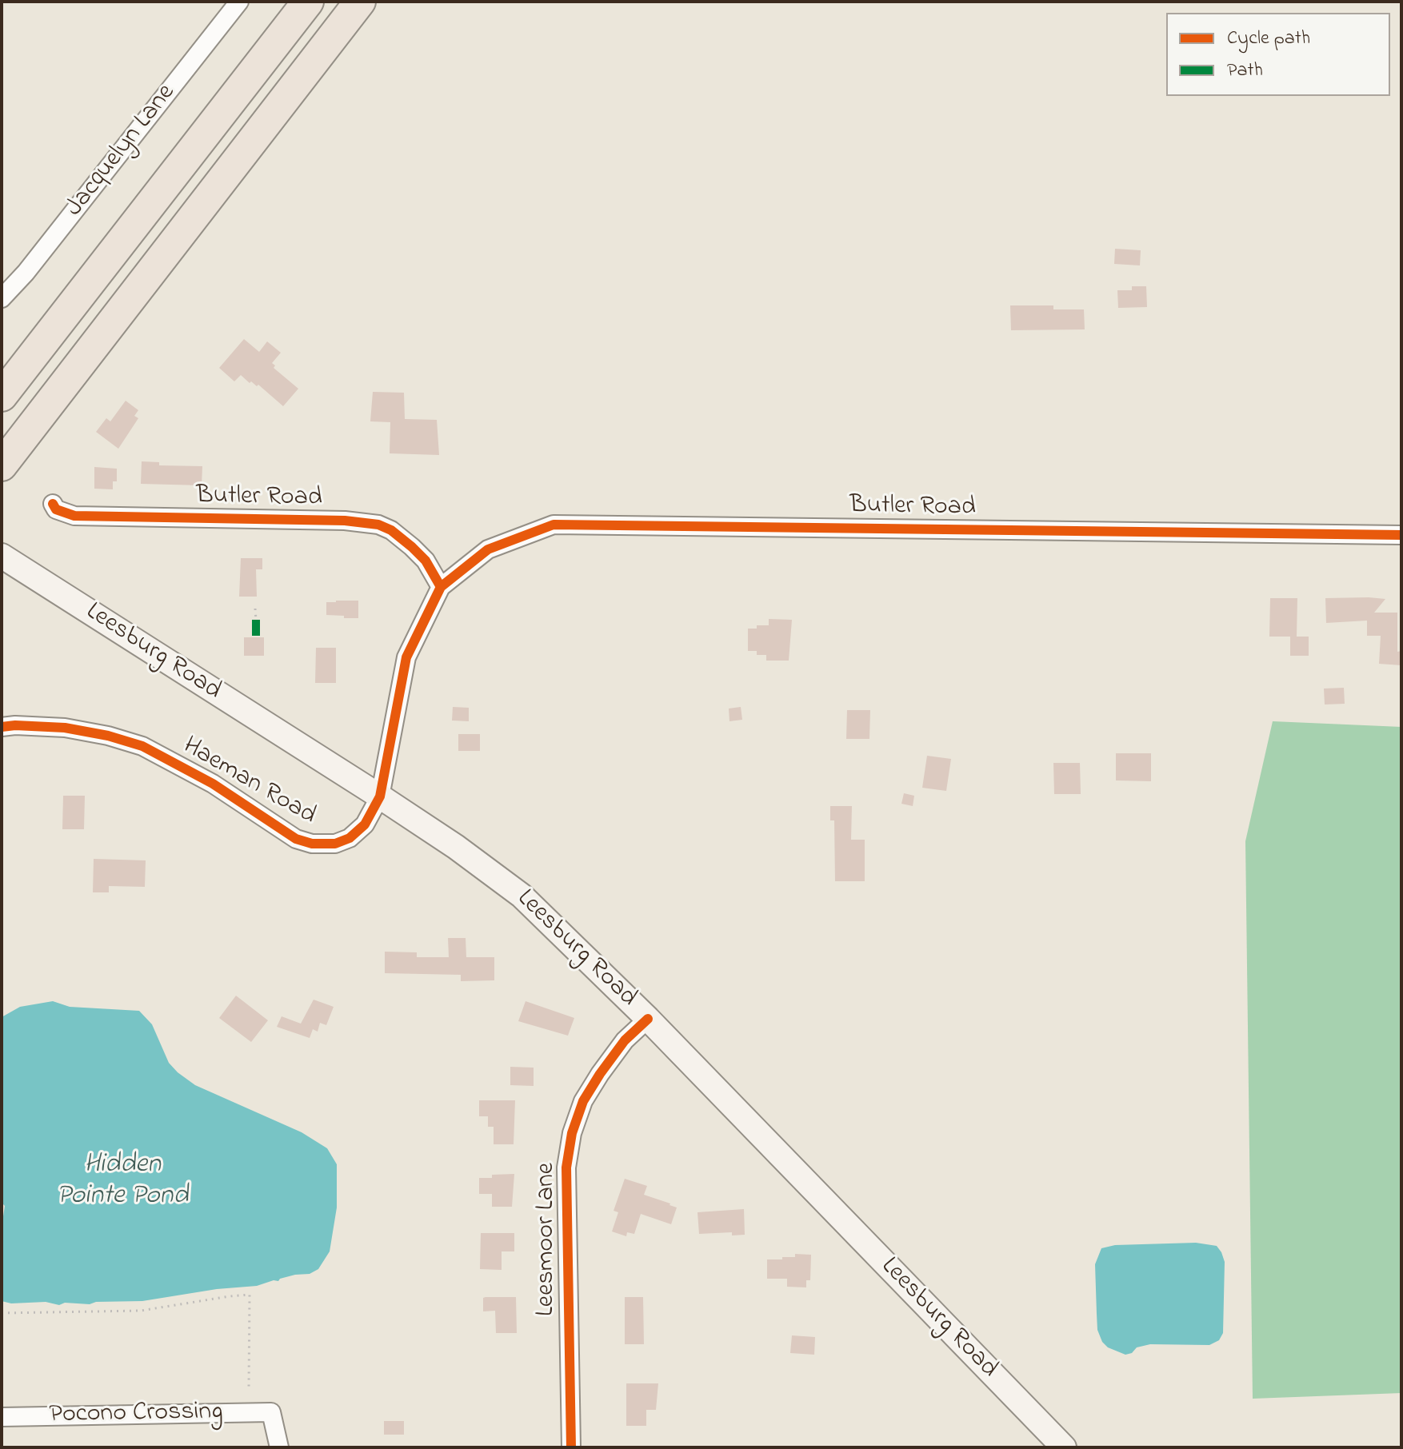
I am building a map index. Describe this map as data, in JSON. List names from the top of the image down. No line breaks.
{"streets":{"main road":["Leesburg Road"],"street":["Jacquelyn Lane","Butler Road","Haeman Road","Leesmoor Lane","Pocono Crossing"]},"crossings":[["Butler Road","Leesburg Road"],["Butler Road","Haeman Road"],["Leesburg Road","Haeman Road"],["Leesburg Road","Leesmoor Lane"]],"water":["Hidden Pointe Pond"],"legend":["Cycle path","Path"]}
